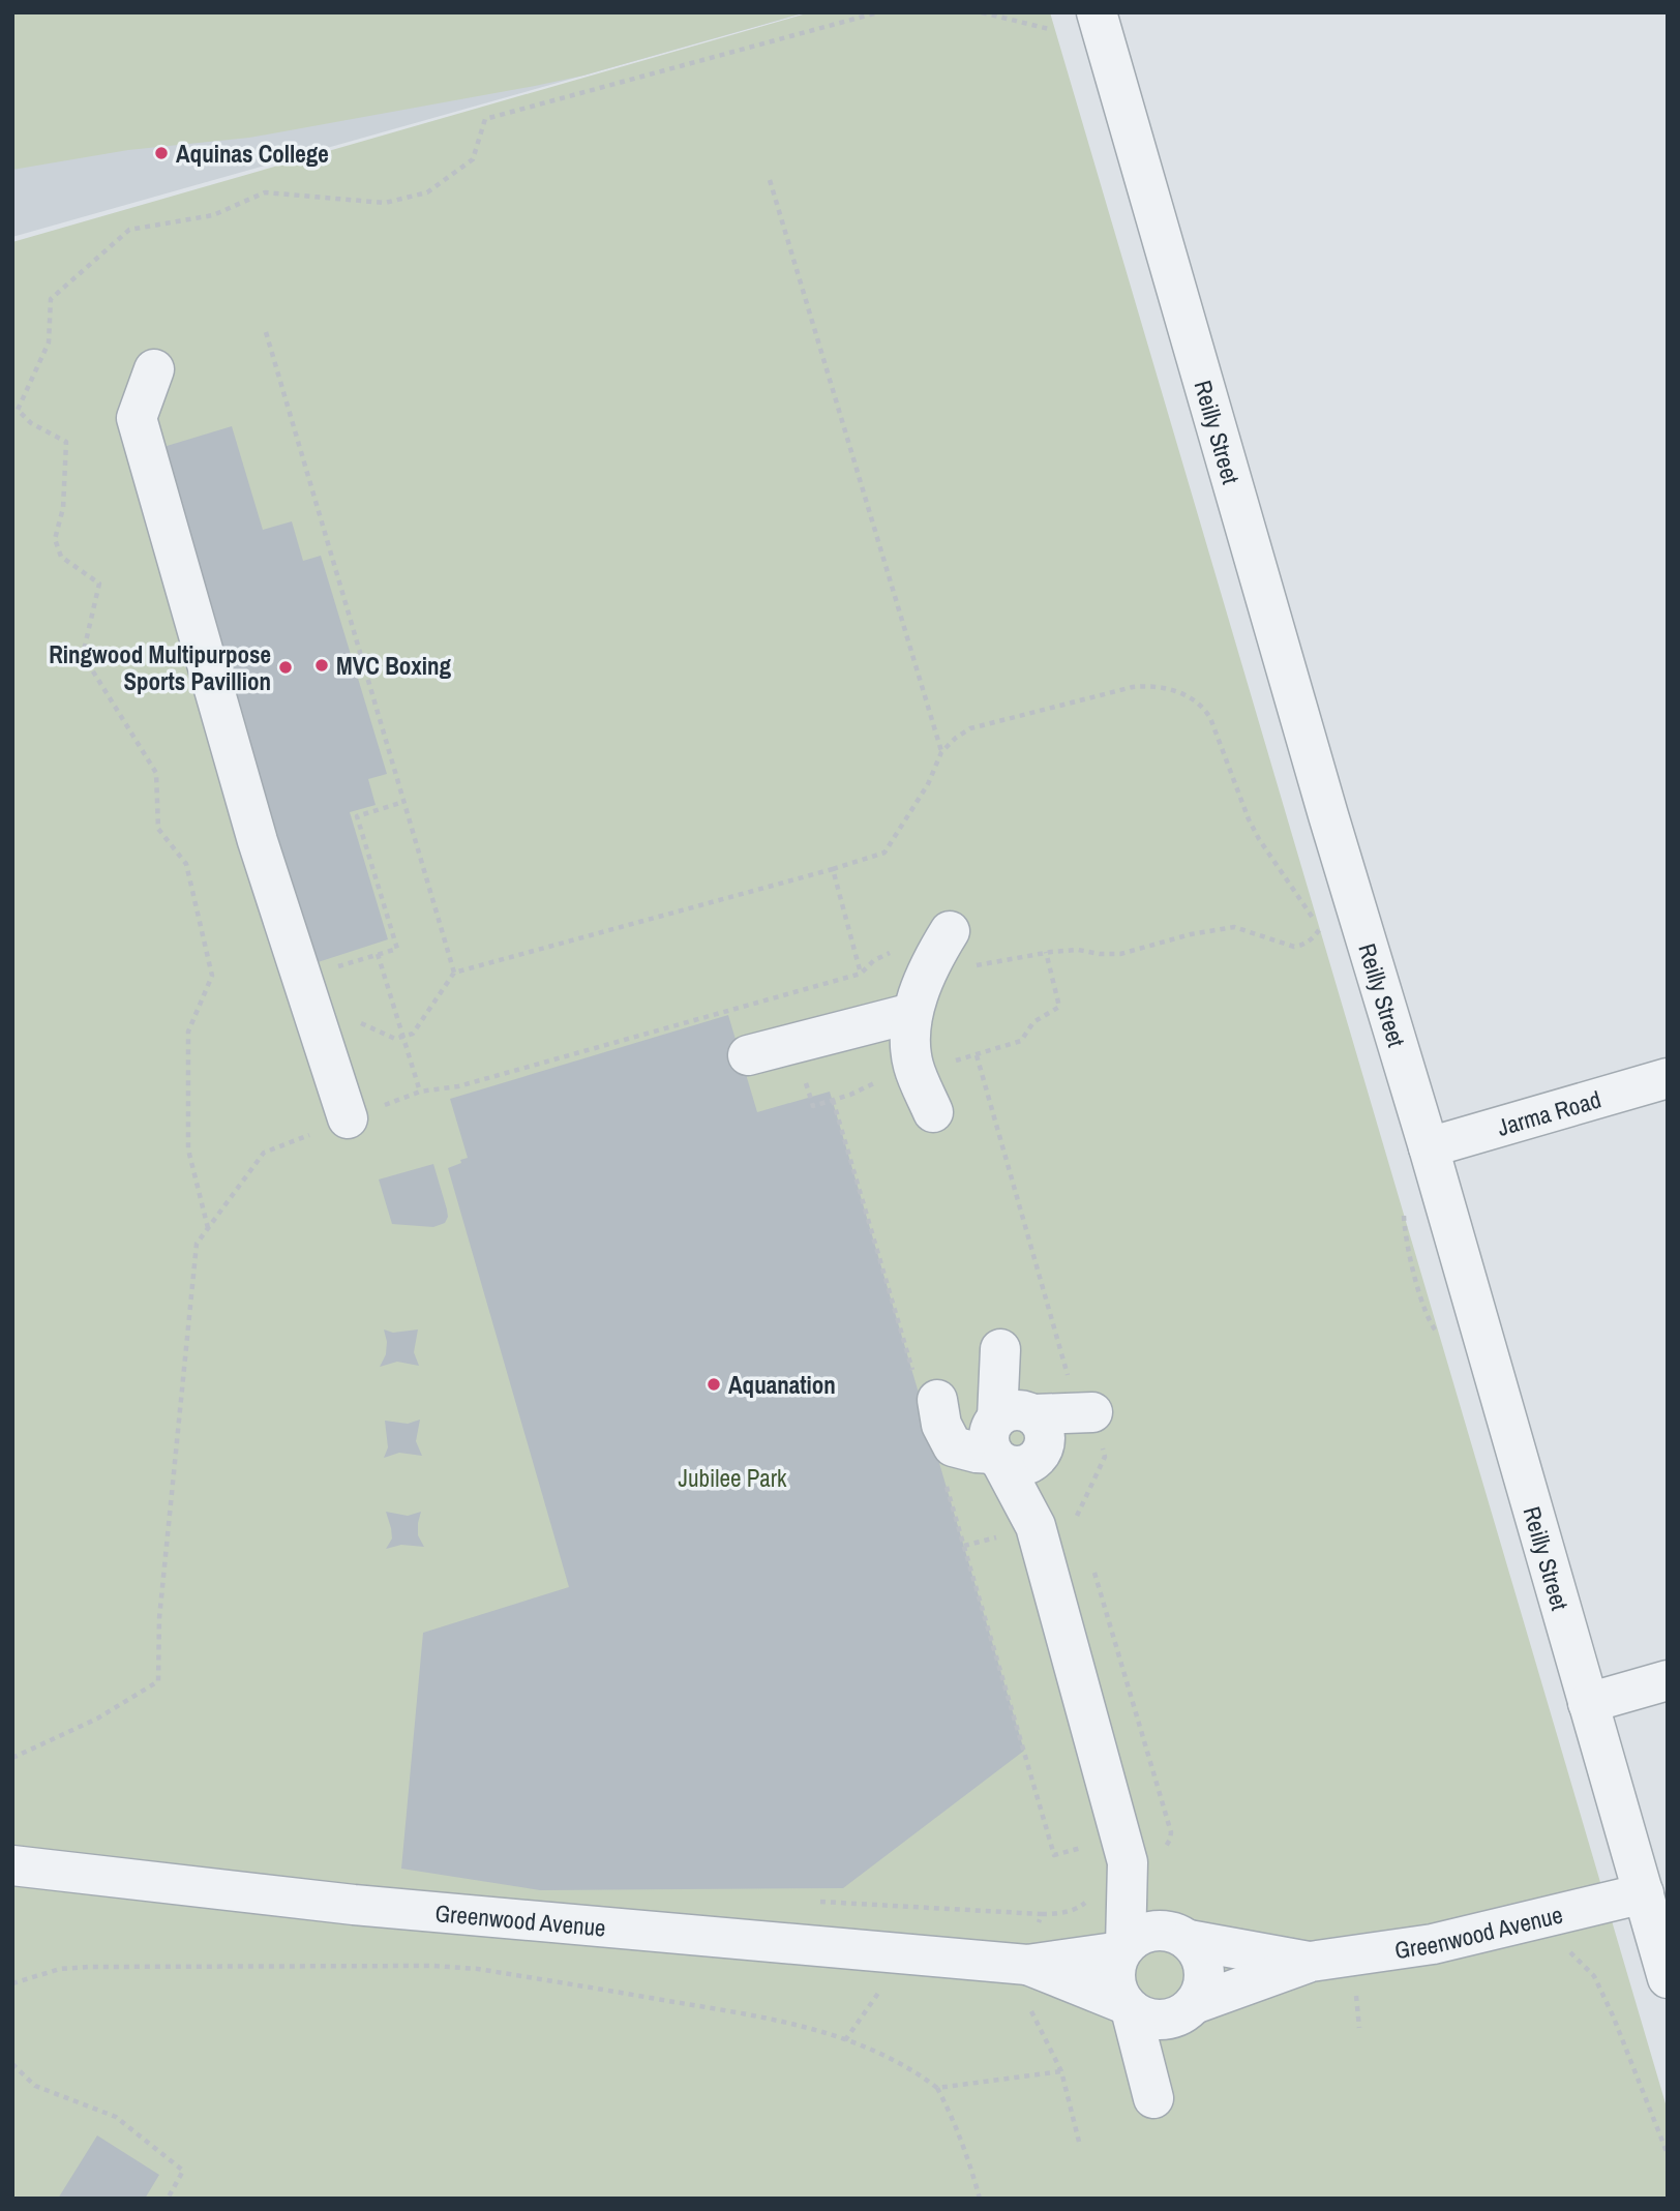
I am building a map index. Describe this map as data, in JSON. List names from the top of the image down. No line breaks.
{"streets":{"street":["Reilly Street","Jarma Road","Greenwood Avenue"]},"crossings":[["Reilly Street","Jarma Road"],["Reilly Street","Greenwood Avenue"]],"parks":["Jubilee Park"],"places":["Aquinas College","MVC Boxing","Ringwood Multipurpose Sports Pavillion","Aquanation"]}
